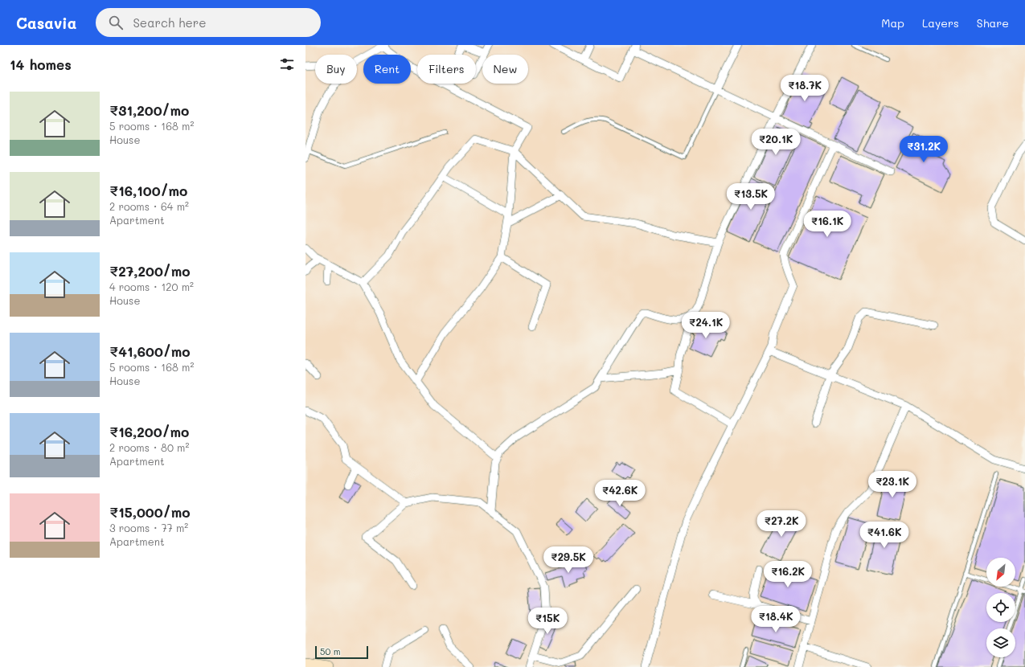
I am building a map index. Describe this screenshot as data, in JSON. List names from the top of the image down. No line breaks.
{"scale_bar":"50 m","north":"bottom left","page":{"header":"Casavia","search":"Search here","nav":["Map","Layers","Share"],"heading":"14 homes","chip":["Buy","Rent","Filters","New"],"price":["₹18.7K","₹20.1K","₹31.2K","₹13.5K","₹16.1K","₹24.1K","₹23.1K","₹42.6K","₹27.2K","₹41.6K","₹29.5K","₹16.2K","₹18.4K","₹15K"],"list":[{"name":"₹31,200/mo","note":"5 rooms · 168 m² · House"},{"name":"₹16,100/mo","note":"2 rooms · 64 m² · Apartment"},{"name":"₹27,200/mo","note":"4 rooms · 120 m² · House"},{"name":"₹41,600/mo","note":"5 rooms · 168 m² · House"},{"name":"₹16,200/mo","note":"2 rooms · 80 m² · Apartment"},{"name":"₹15,000/mo","note":"3 rooms · 77 m² · Apartment"}],"scale":"50 m"}}
